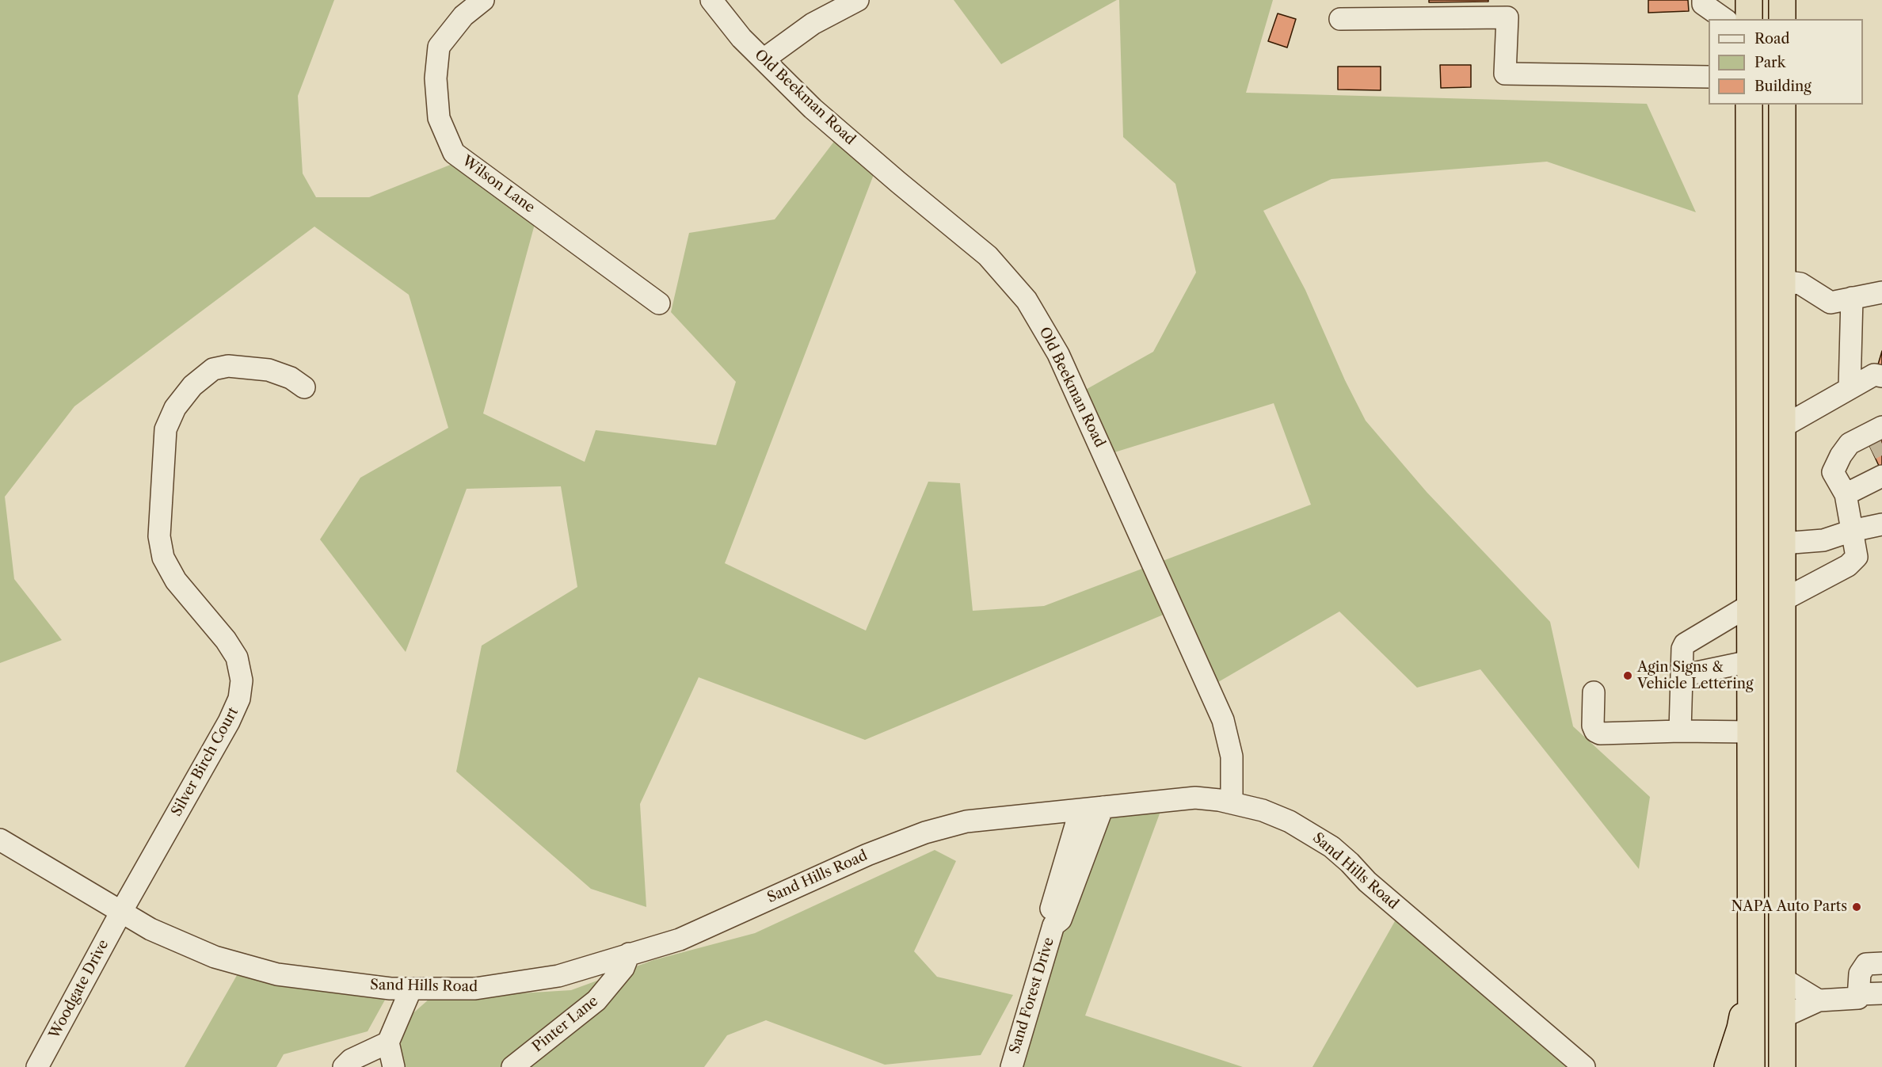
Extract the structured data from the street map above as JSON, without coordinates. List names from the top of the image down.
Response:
{
  "streets": {
    "street": [
      "Old Beekman Road",
      "Wilson Lane",
      "Silver Birch Court",
      "Sand Hills Road",
      "Woodgate Drive",
      "Sand Forest Drive",
      "Pinter Lane"
    ]
  },
  "crossings": [
    ["Old Beekman Road", "Sand Hills Road"],
    ["Silver Birch Court", "Sand Hills Road"],
    ["Silver Birch Court", "Woodgate Drive"],
    ["Sand Hills Road", "Woodgate Drive"],
    ["Sand Hills Road", "Sand Forest Drive"],
    ["Sand Hills Road", "Pinter Lane"]
  ],
  "places": ["Agin Signs & Vehicle Lettering", "NAPA Auto Parts"],
  "legend": ["Road", "Park", "Building"]
}
